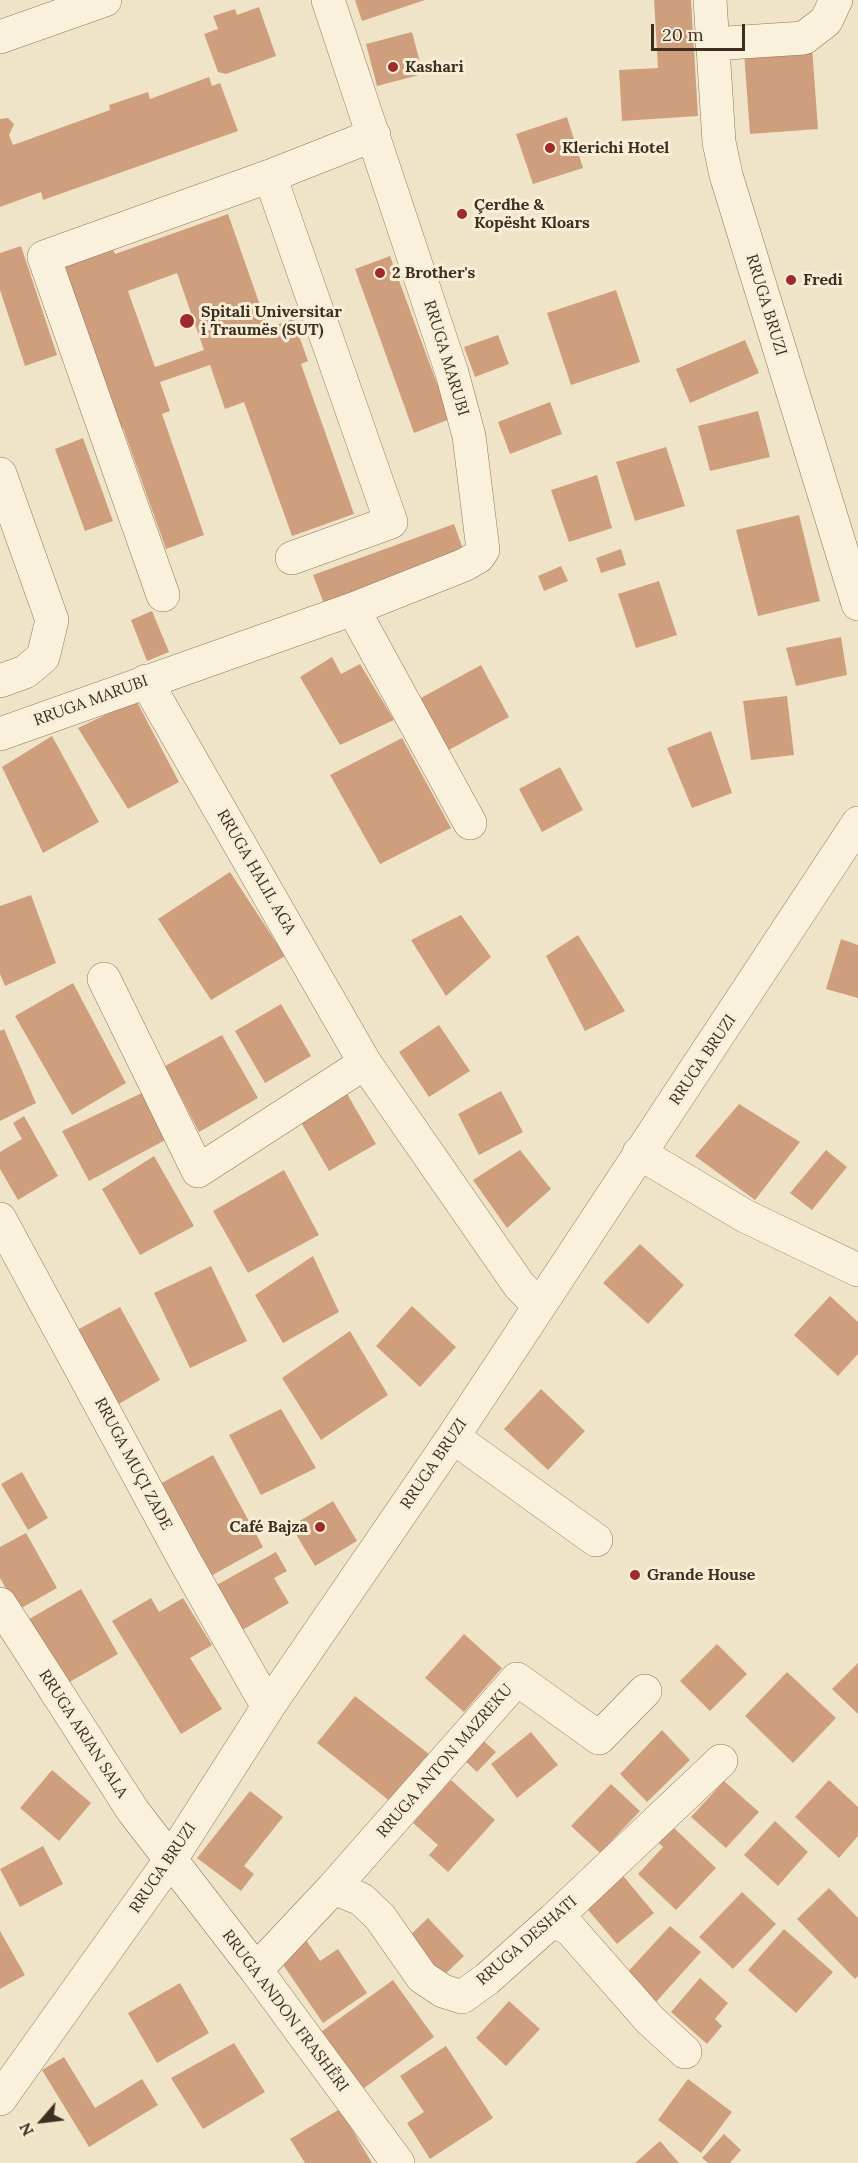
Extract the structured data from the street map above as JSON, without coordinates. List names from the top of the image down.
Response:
{
  "streets": {
    "street": [
      "RRUGA BRUZI",
      "RRUGA MARUBI",
      "RRUGA HALIL AGA",
      "RRUGA MUÇI ZADE",
      "RRUGA ARJAN SALA",
      "RRUGA ANTON MAZREKU",
      "RRUGA DESHATI",
      "RRUGA ANDON FRASHËRI"
    ]
  },
  "crossings": [
    ["RRUGA BRUZI", "RRUGA HALIL AGA"],
    ["RRUGA BRUZI", "RRUGA MUÇI ZADE"],
    ["RRUGA BRUZI", "RRUGA ARJAN SALA"],
    ["RRUGA BRUZI", "RRUGA ANDON FRASHËRI"],
    ["RRUGA MARUBI", "RRUGA HALIL AGA"],
    ["RRUGA ARJAN SALA", "RRUGA ANDON FRASHËRI"],
    ["RRUGA ANTON MAZREKU", "RRUGA DESHATI"]
  ],
  "places": [
    "Kashari",
    "Klerichi Hotel",
    "Çerdhe & Kopësht Kloars",
    "2 Brother's",
    "Fredi",
    "Spitali Universitar i Traumës (SUT)",
    "Café Bajza",
    "Grande House"
  ],
  "scale_bar": "20 m",
  "north": "bottom left"
}
